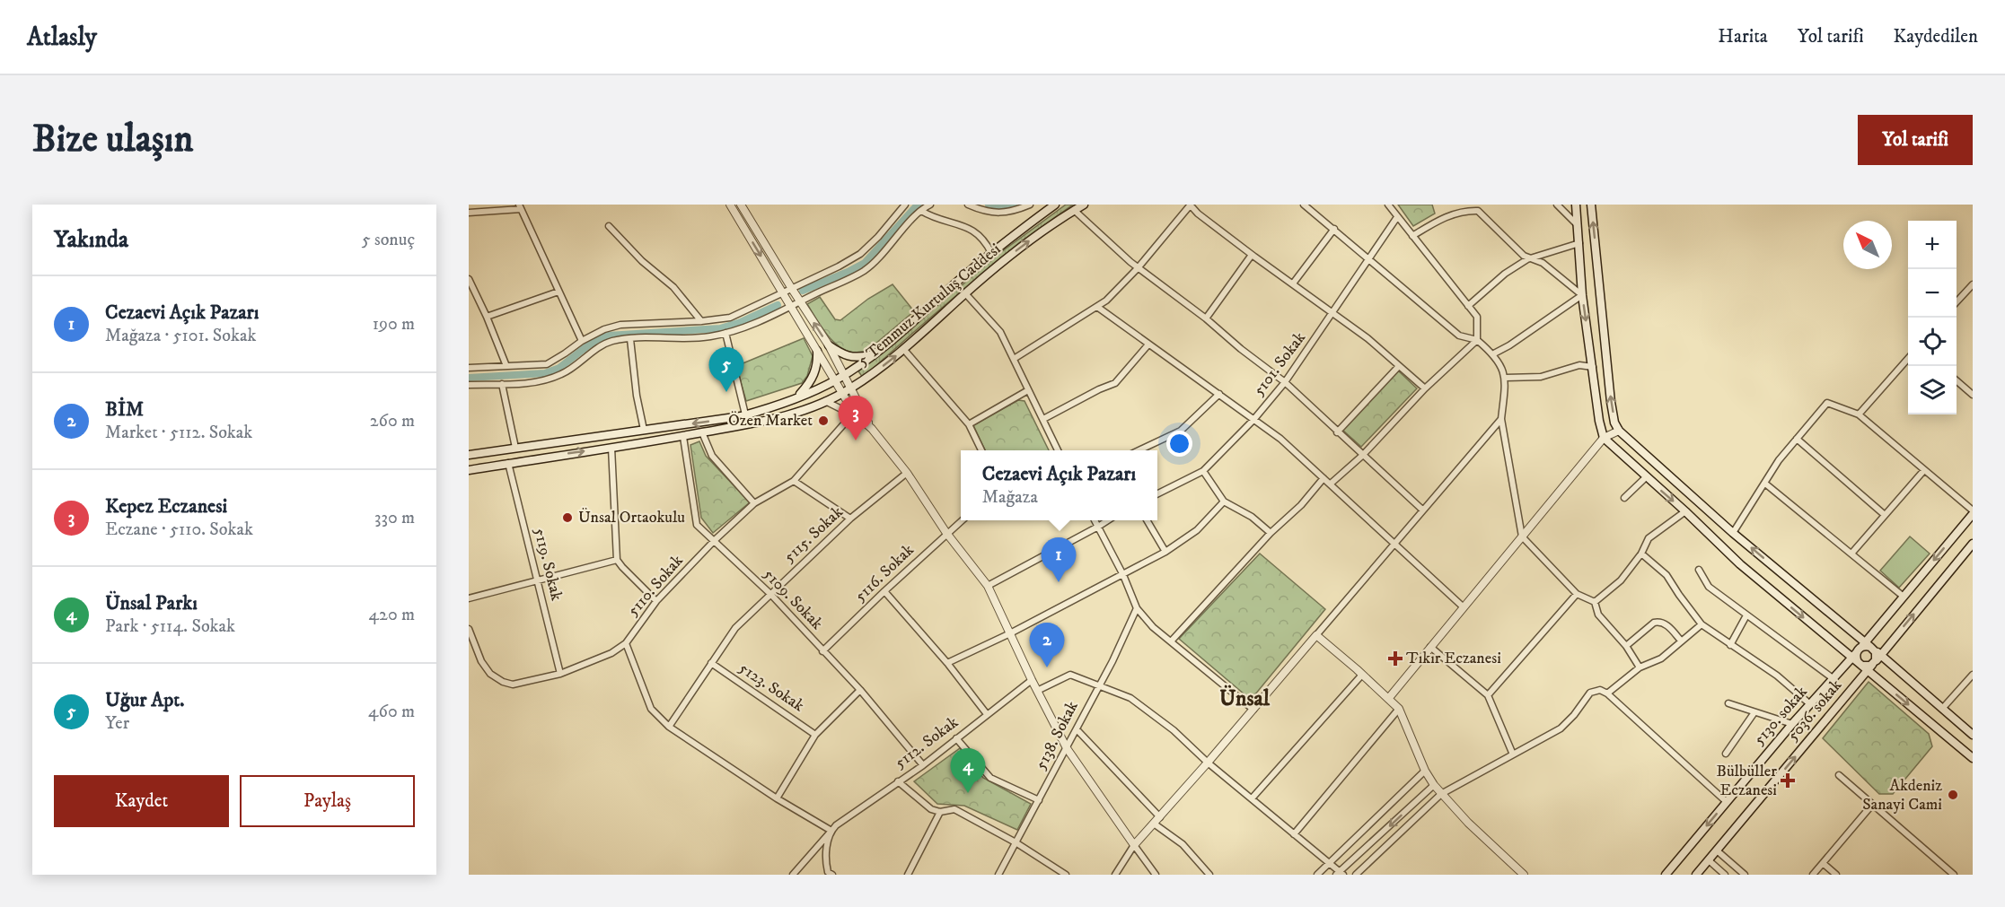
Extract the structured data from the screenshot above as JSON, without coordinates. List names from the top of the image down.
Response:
{
  "streets": {
    "main road": ["5 Temmuz Kurtuluş Caddesi", "5036. sokak", "5130. sokak"],
    "street": [
      "5101. Sokak",
      "5115. Sokak",
      "5119. Sokak",
      "5116. Sokak",
      "5110. Sokak",
      "5109. Sokak",
      "5123. Sokak",
      "5138. Sokak",
      "5112. Sokak"
    ]
  },
  "crossings": [
    ["5 Temmuz Kurtuluş Caddesi", "5119. Sokak"],
    ["5 Temmuz Kurtuluş Caddesi", "5109. Sokak"],
    ["5115. Sokak", "5109. Sokak"],
    ["5115. Sokak", "5123. Sokak"],
    ["5119. Sokak", "5110. Sokak"],
    ["5116. Sokak", "5109. Sokak"],
    ["5110. Sokak", "5109. Sokak"],
    ["5109. Sokak", "5112. Sokak"],
    ["5036. sokak", "5130. sokak"]
  ],
  "one_way": ["5036. sokak", "5130. sokak"],
  "districts": ["Ünsal"],
  "places": {
    "other": ["Özen Market", "Ünsal Ortaokulu", "Akdeniz Sanayi Cami"],
    "health": ["Tıkır Eczanesi", "Bülbüller Eczanesi"]
  },
  "north": "top left",
  "page": {
    "header": "Atlasly",
    "nav": ["Harita", "Yol tarifi", "Kaydedilen"],
    "buttons": [
      "Yol tarifi",
      ["Kaydet", "Paylaş"]
    ],
    "title": "Bize ulaşın",
    "heading": ["Yakında", "5 sonuç"],
    "map_buttons": ["+", "−"],
    "list": [
      {
        "mark": "1",
        "name": "Cezaevi Açık Pazarı",
        "note": "Mağaza · 5101. Sokak",
        "value": "190 m"
      },
      {
        "mark": "2",
        "name": "BİM",
        "note": "Market · 5112. Sokak",
        "value": "260 m"
      },
      {
        "mark": "3",
        "name": "Kepez Eczanesi",
        "note": "Eczane · 5110. Sokak",
        "value": "330 m"
      },
      {
        "mark": "4",
        "name": "Ünsal Parkı",
        "note": "Park · 5114. Sokak",
        "value": "420 m"
      },
      {
        "mark": "5",
        "name": "Uğur Apt.",
        "note": "Yer",
        "value": "460 m"
      }
    ],
    "pins": [
      "5",
      "3",
      "1",
      "2",
      "4"
    ],
    "popup": ["Cezaevi Açık Pazarı", "Mağaza"]
  }
}
